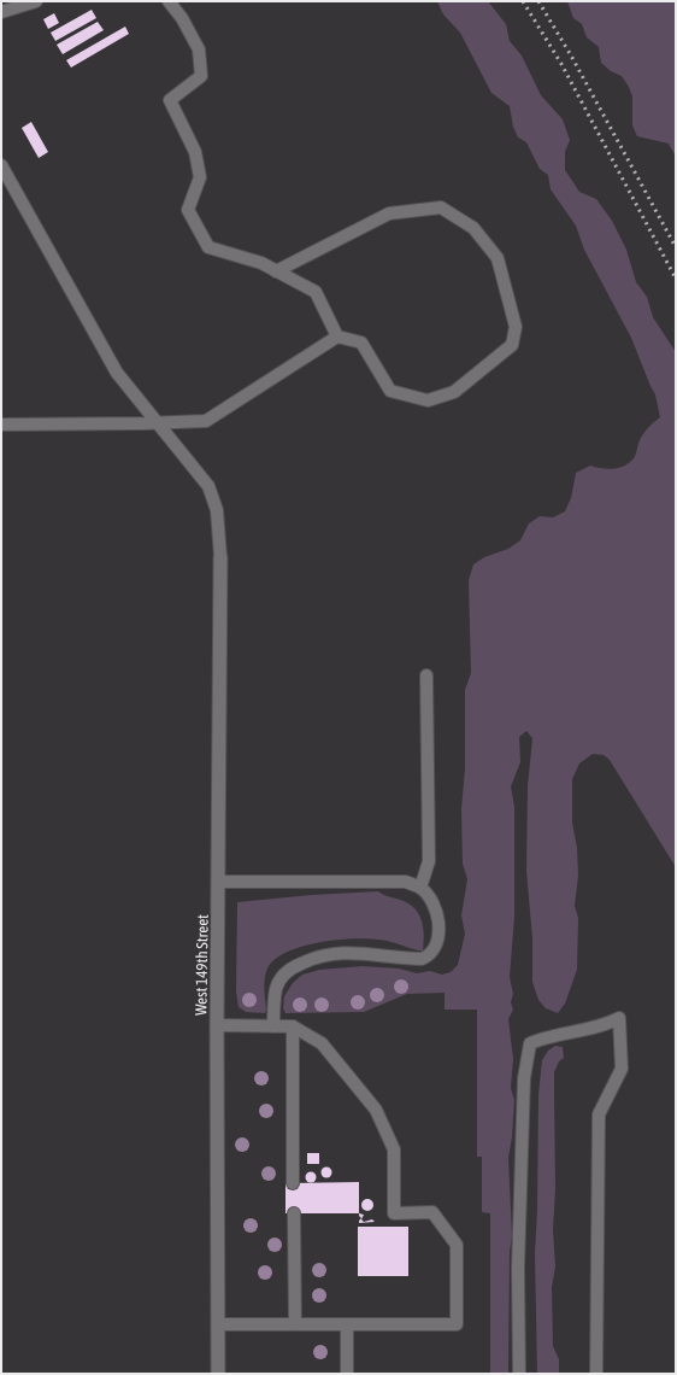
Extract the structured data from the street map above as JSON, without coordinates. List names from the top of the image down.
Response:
{
  "streets": {
    "street": ["West 149th Street"]
  }
}
